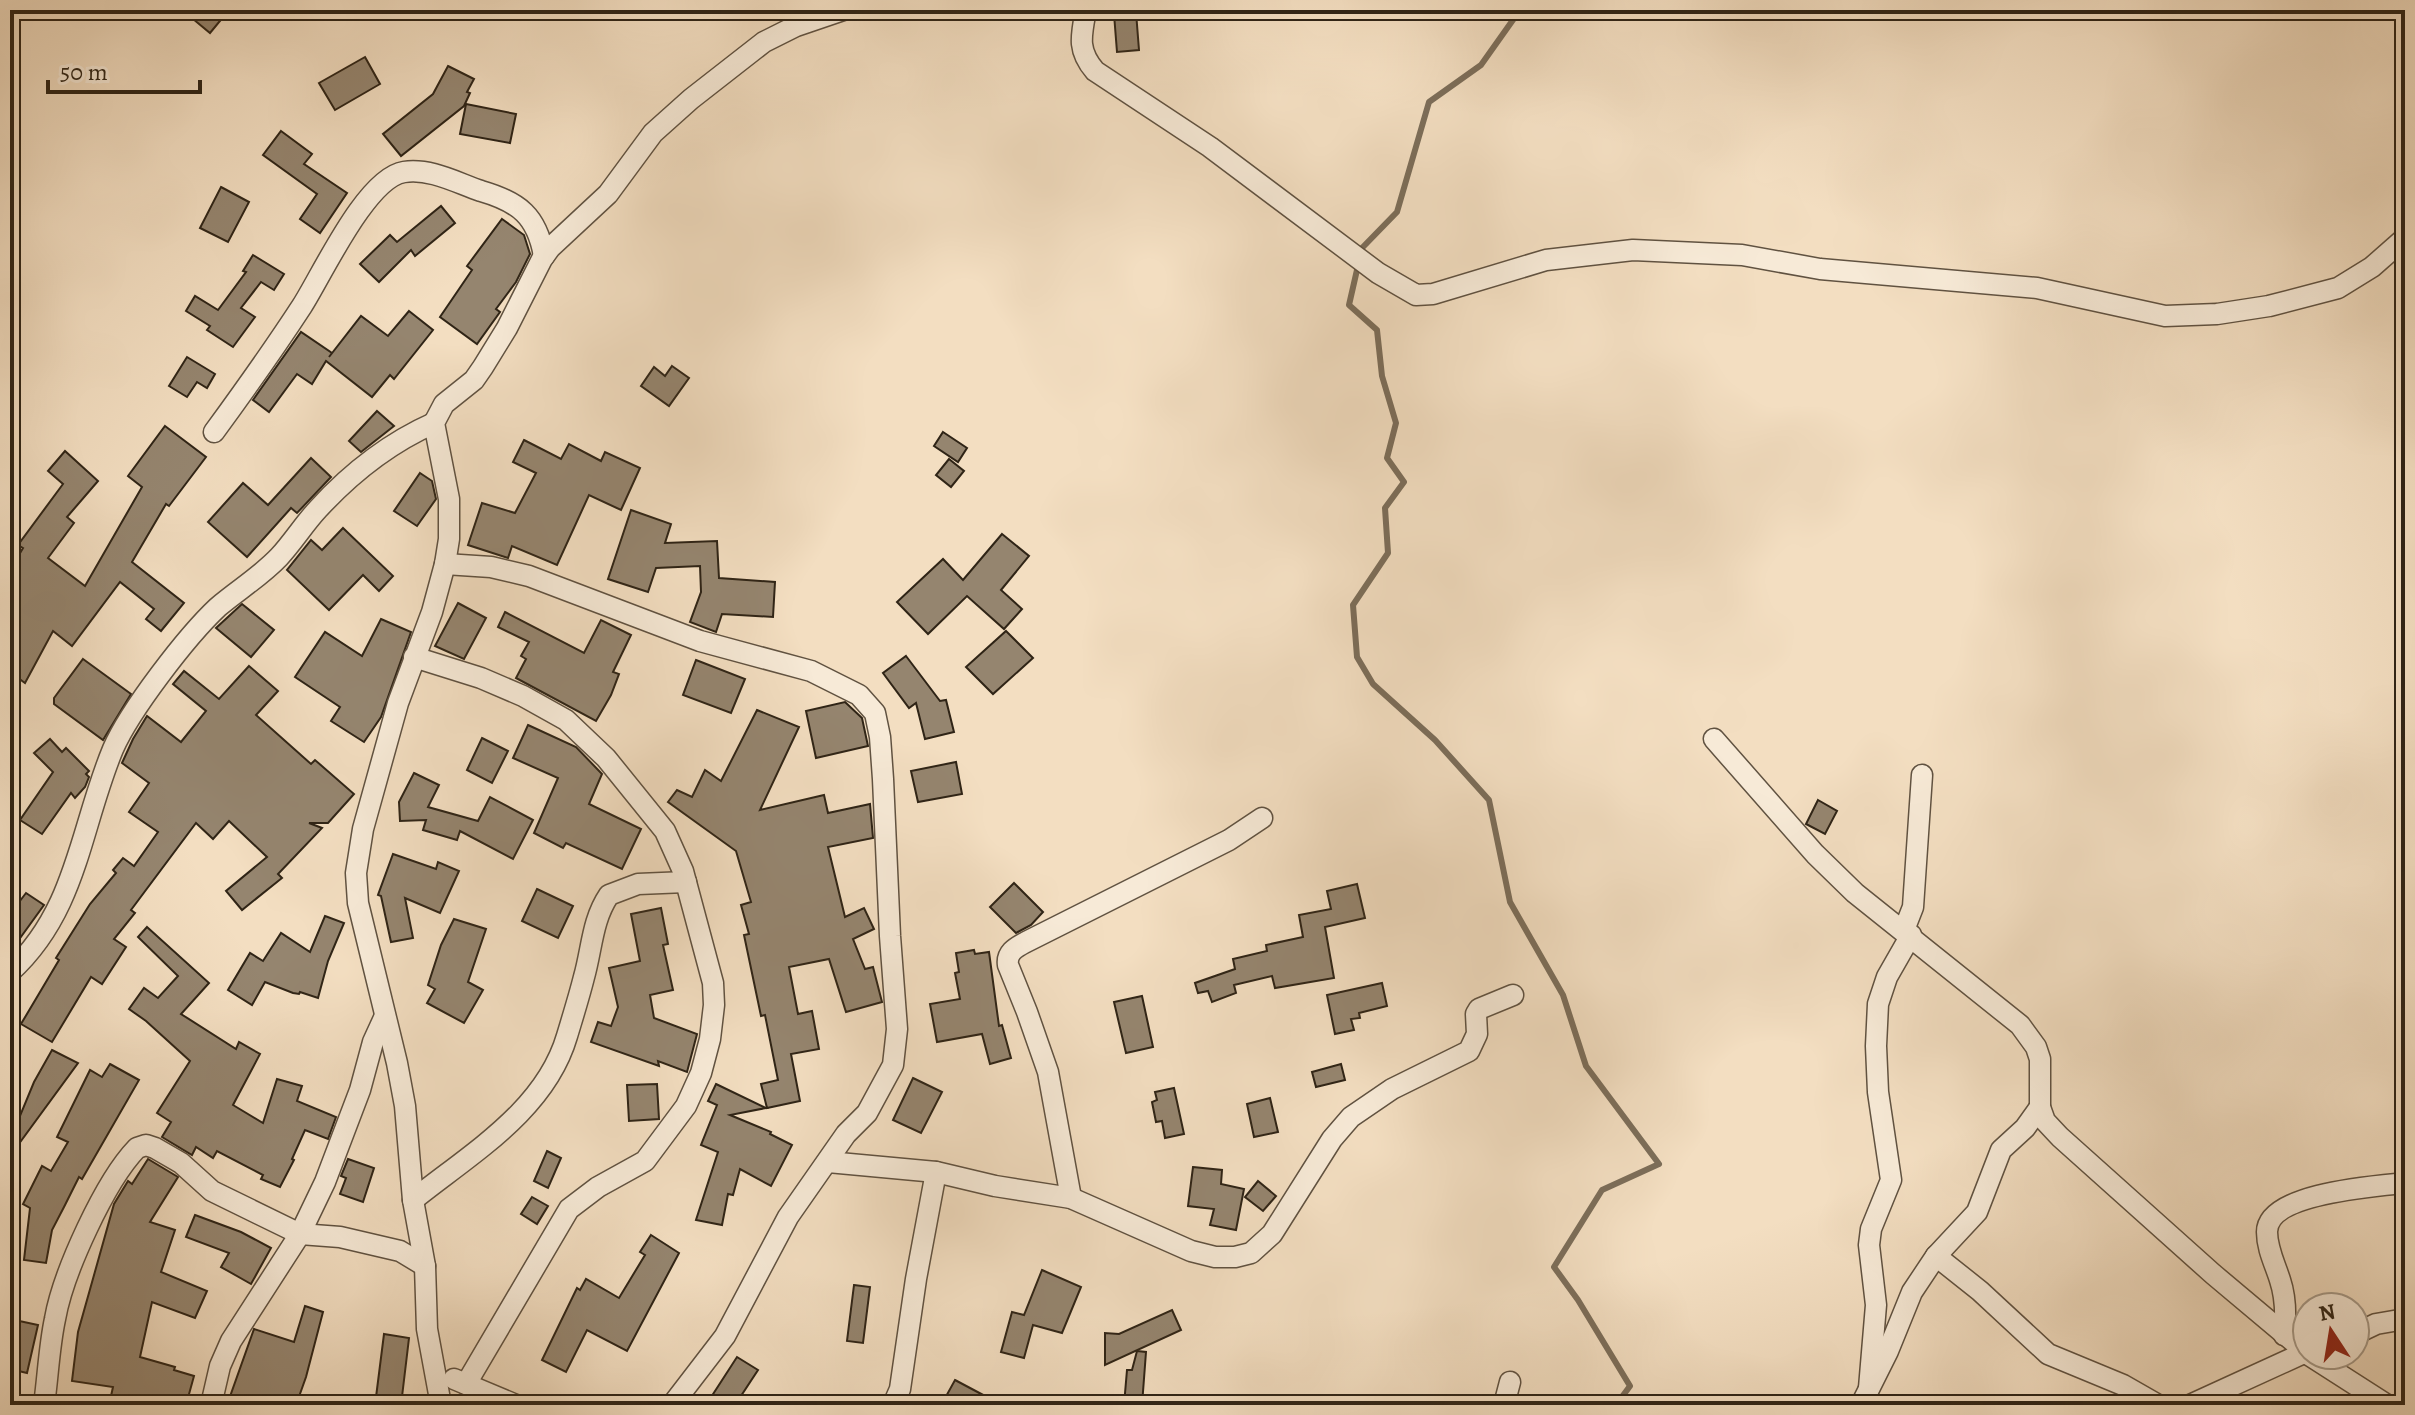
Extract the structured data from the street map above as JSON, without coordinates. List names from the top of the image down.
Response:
{
  "scale_bar": "50 m",
  "north": "top"
}
